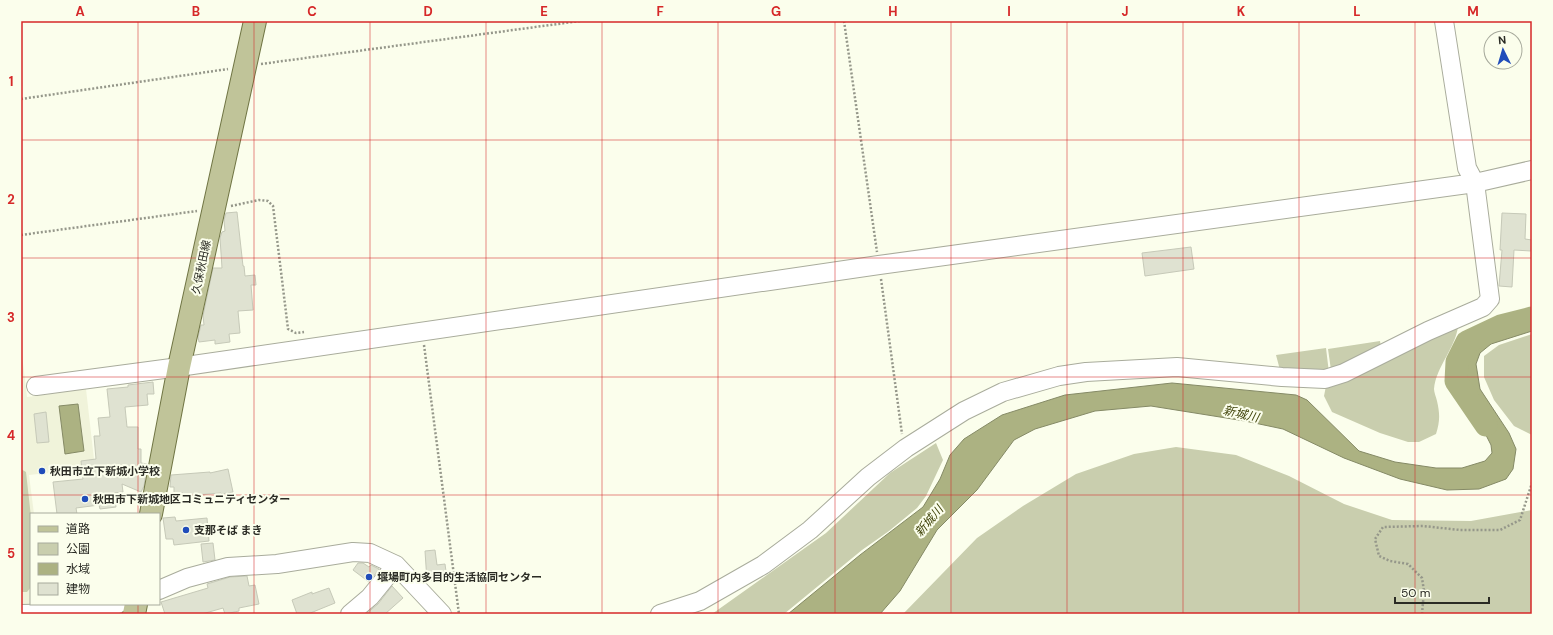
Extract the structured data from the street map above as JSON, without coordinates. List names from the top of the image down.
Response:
{
  "streets": {
    "main road": ["久保秋田線"]
  },
  "water": ["新城川"],
  "places": [
    "秋田市立下新城小学校",
    "秋田市下新城地区コミュニティセンター",
    "支那そば まき",
    "堰場町内多目的生活協同センター"
  ],
  "legend": [
    "道路",
    "公園",
    "水域",
    "建物"
  ],
  "scale_bar": "50 m",
  "north": "top",
  "grid": {
    "columns": [
      "A",
      "B",
      "C",
      "D",
      "E",
      "F",
      "G",
      "H",
      "I",
      "J",
      "K",
      "L",
      "M"
    ],
    "rows": [
      "1",
      "2",
      "3",
      "4",
      "5"
    ]
  }
}
